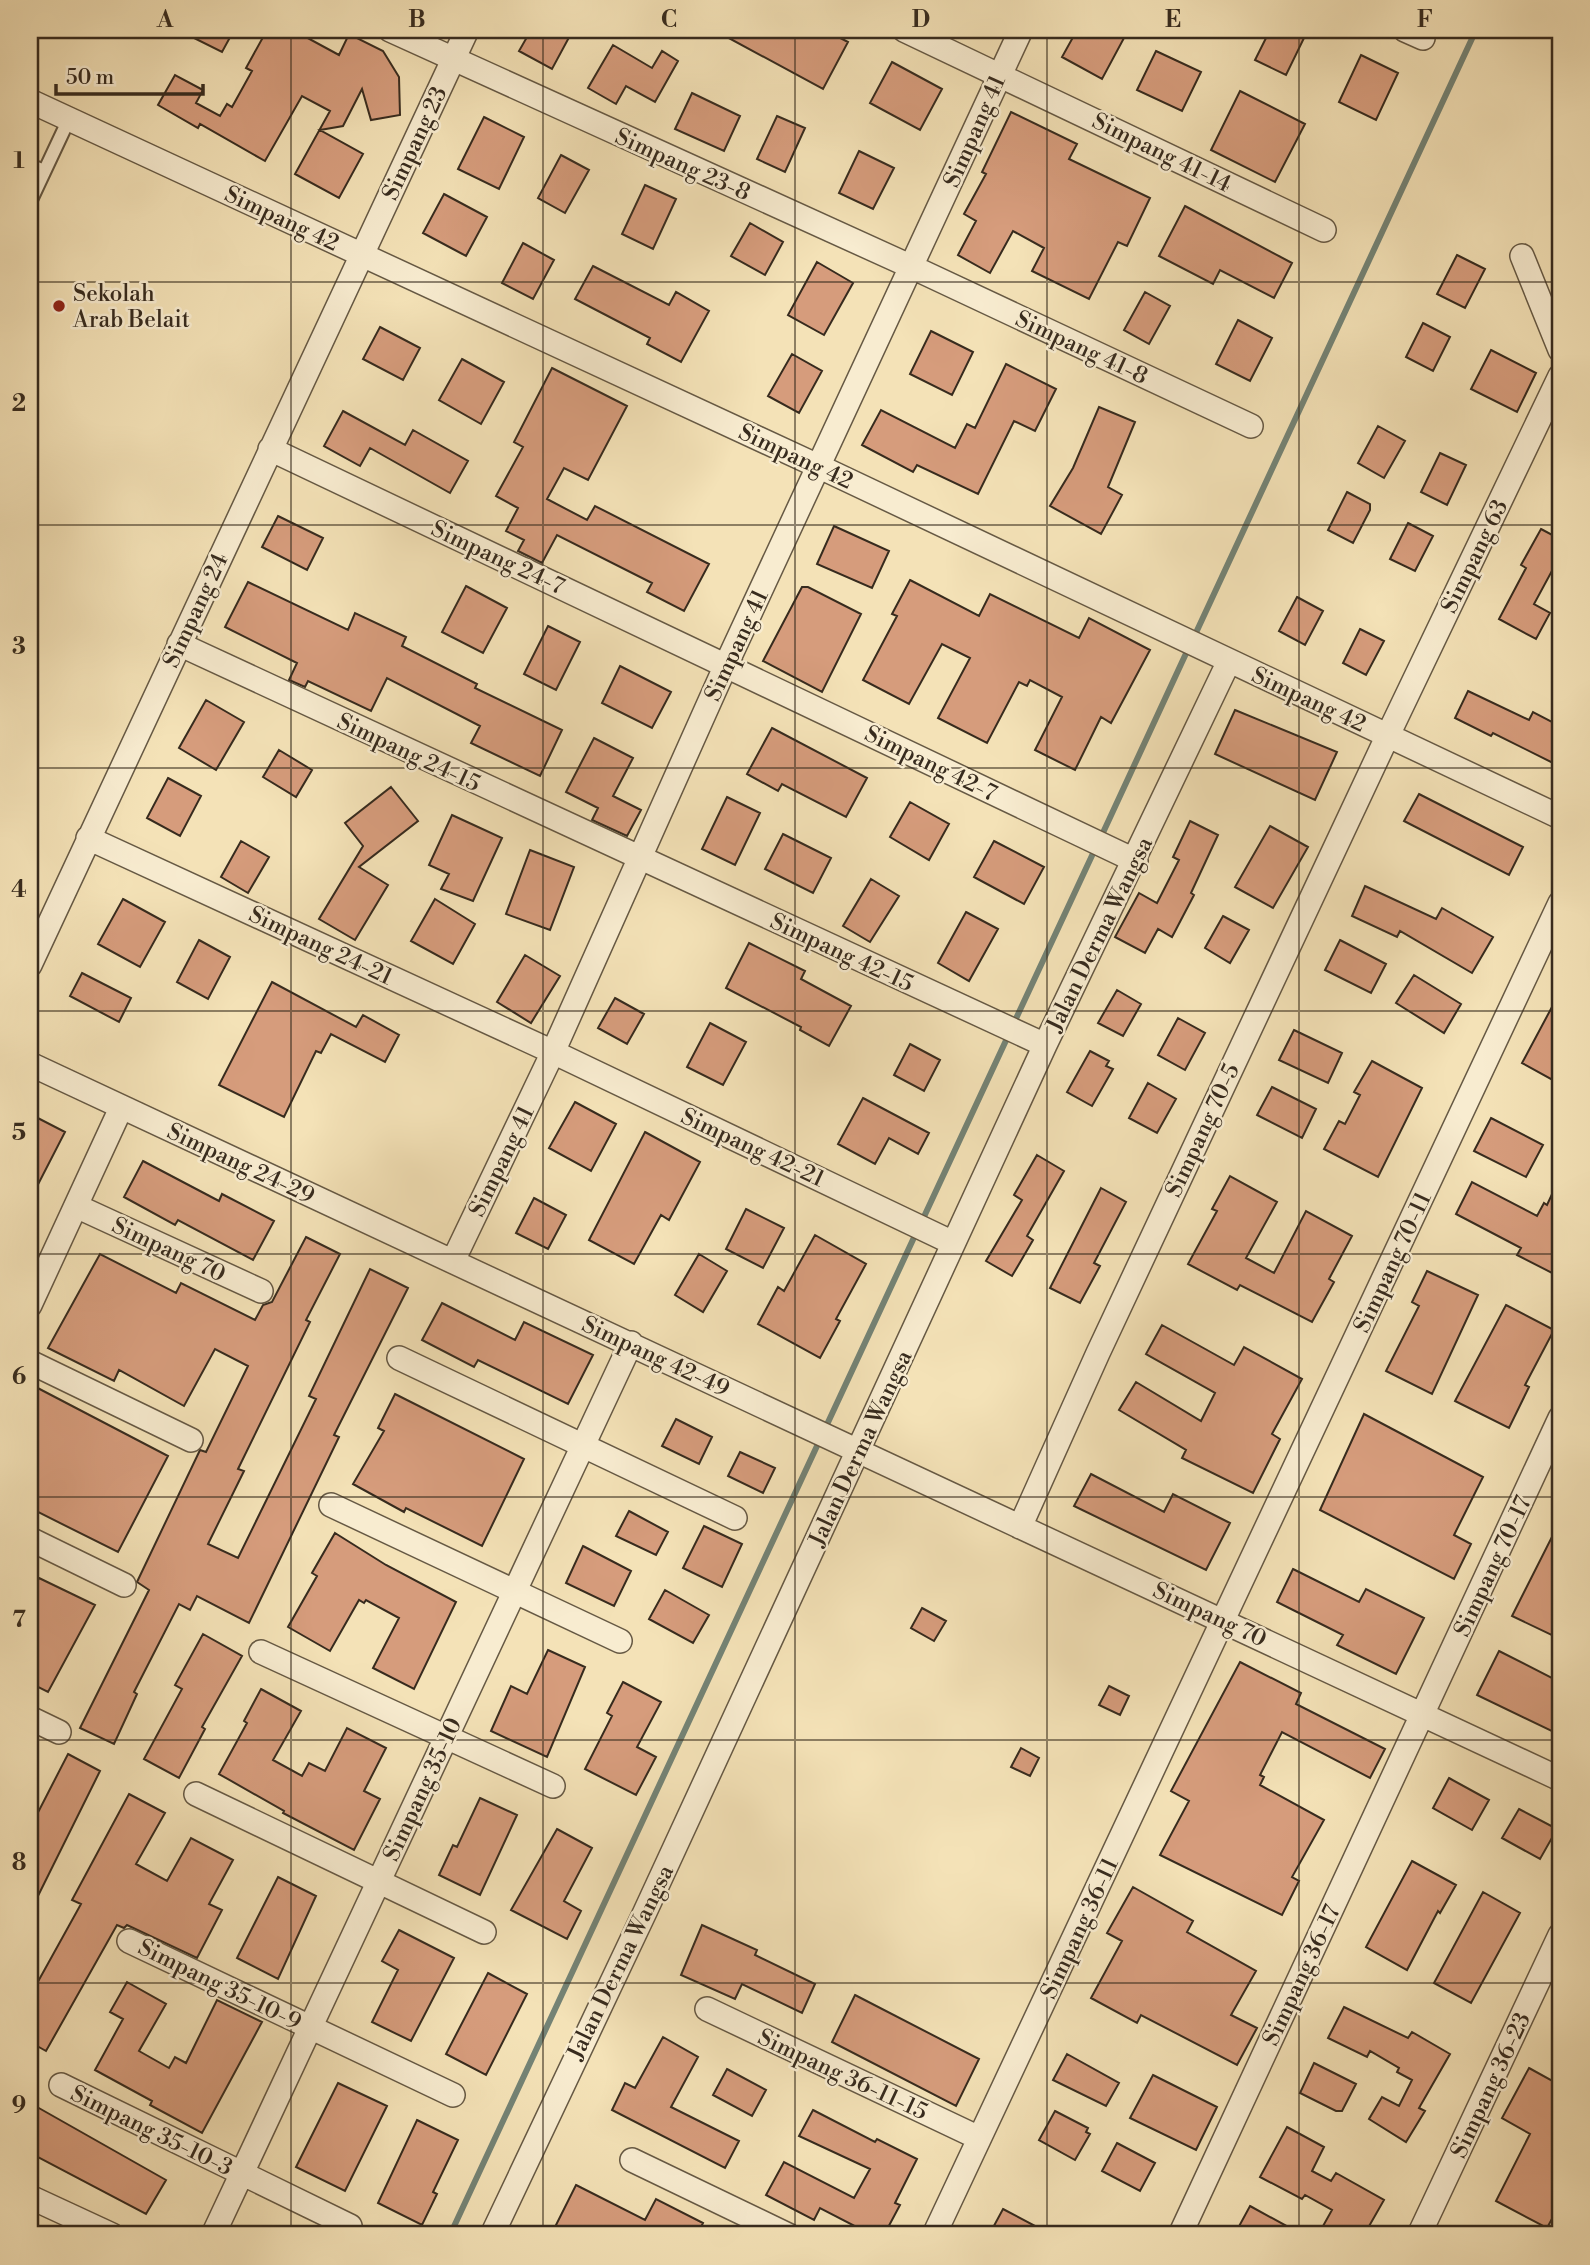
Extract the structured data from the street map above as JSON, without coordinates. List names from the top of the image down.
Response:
{
  "streets": {
    "street": [
      "Simpang 41",
      "Simpang 23",
      "Simpang 41-14",
      "Simpang 23-8",
      "Simpang 42",
      "Simpang 41-8",
      "Simpang 63",
      "Simpang 24-7",
      "Simpang 24",
      "Simpang 24-15",
      "Simpang 42-7",
      "Jalan Derma Wangsa",
      "Simpang 24-21",
      "Simpang 42-15",
      "Simpang 70-5",
      "Simpang 42-21",
      "Simpang 24-29",
      "Simpang 70",
      "Simpang 70-11",
      "Simpang 42-49",
      "Simpang 70-17",
      "Simpang 35-10",
      "Simpang 36-11",
      "Simpang 36-17",
      "Simpang 35-10-9",
      "Simpang 36-11-15",
      "Simpang 36-23",
      "Simpang 35-10-3"
    ]
  },
  "crossings": [
    ["Simpang 41", "Simpang 41-14"],
    ["Simpang 41", "Simpang 23-8"],
    ["Simpang 41", "Simpang 42"],
    ["Simpang 41", "Simpang 41-8"],
    ["Simpang 41", "Simpang 24-7"],
    ["Simpang 41", "Simpang 24-15"],
    ["Simpang 41", "Simpang 42-7"],
    ["Simpang 41", "Simpang 24-21"],
    ["Simpang 41", "Simpang 42-15"],
    ["Simpang 41", "Simpang 42-21"],
    ["Simpang 41", "Simpang 24-29"],
    ["Simpang 41", "Simpang 42-49"],
    ["Simpang 23", "Simpang 23-8"],
    ["Simpang 23", "Simpang 42"],
    ["Simpang 23", "Simpang 24"],
    ["Simpang 23-8", "Simpang 41-8"],
    ["Simpang 42", "Simpang 63"],
    ["Simpang 42", "Simpang 24"],
    ["Simpang 42", "Jalan Derma Wangsa"],
    ["Simpang 42", "Simpang 70-5"],
    ["Simpang 63", "Simpang 70-5"],
    ["Simpang 24-7", "Simpang 24"],
    ["Simpang 24-7", "Simpang 42-7"],
    ["Simpang 24", "Simpang 24-15"],
    ["Simpang 24", "Simpang 24-21"],
    ["Simpang 24-15", "Simpang 42-15"],
    ["Simpang 42-7", "Jalan Derma Wangsa"],
    ["Jalan Derma Wangsa", "Simpang 42-15"],
    ["Jalan Derma Wangsa", "Simpang 42-21"],
    ["Jalan Derma Wangsa", "Simpang 70"],
    ["Jalan Derma Wangsa", "Simpang 42-49"],
    ["Simpang 24-21", "Simpang 42-21"],
    ["Simpang 70-5", "Simpang 70"],
    ["Simpang 24-29", "Simpang 42-49"],
    ["Simpang 70", "Simpang 70-11"],
    ["Simpang 70", "Simpang 42-49"],
    ["Simpang 70", "Simpang 70-17"],
    ["Simpang 70", "Simpang 36-11"],
    ["Simpang 70", "Simpang 36-17"],
    ["Simpang 70-11", "Simpang 36-11"],
    ["Simpang 42-49", "Simpang 35-10"],
    ["Simpang 70-17", "Simpang 36-17"],
    ["Simpang 35-10", "Simpang 35-10-9"],
    ["Simpang 35-10", "Simpang 35-10-3"],
    ["Simpang 36-11", "Simpang 36-11-15"]
  ],
  "places": ["Sekolah Arab Belait"],
  "scale_bar": "50 m",
  "grid": {
    "columns": [
      "A",
      "B",
      "C",
      "D",
      "E",
      "F"
    ],
    "rows": [
      "1",
      "2",
      "3",
      "4",
      "5",
      "6",
      "7",
      "8",
      "9"
    ]
  }
}
